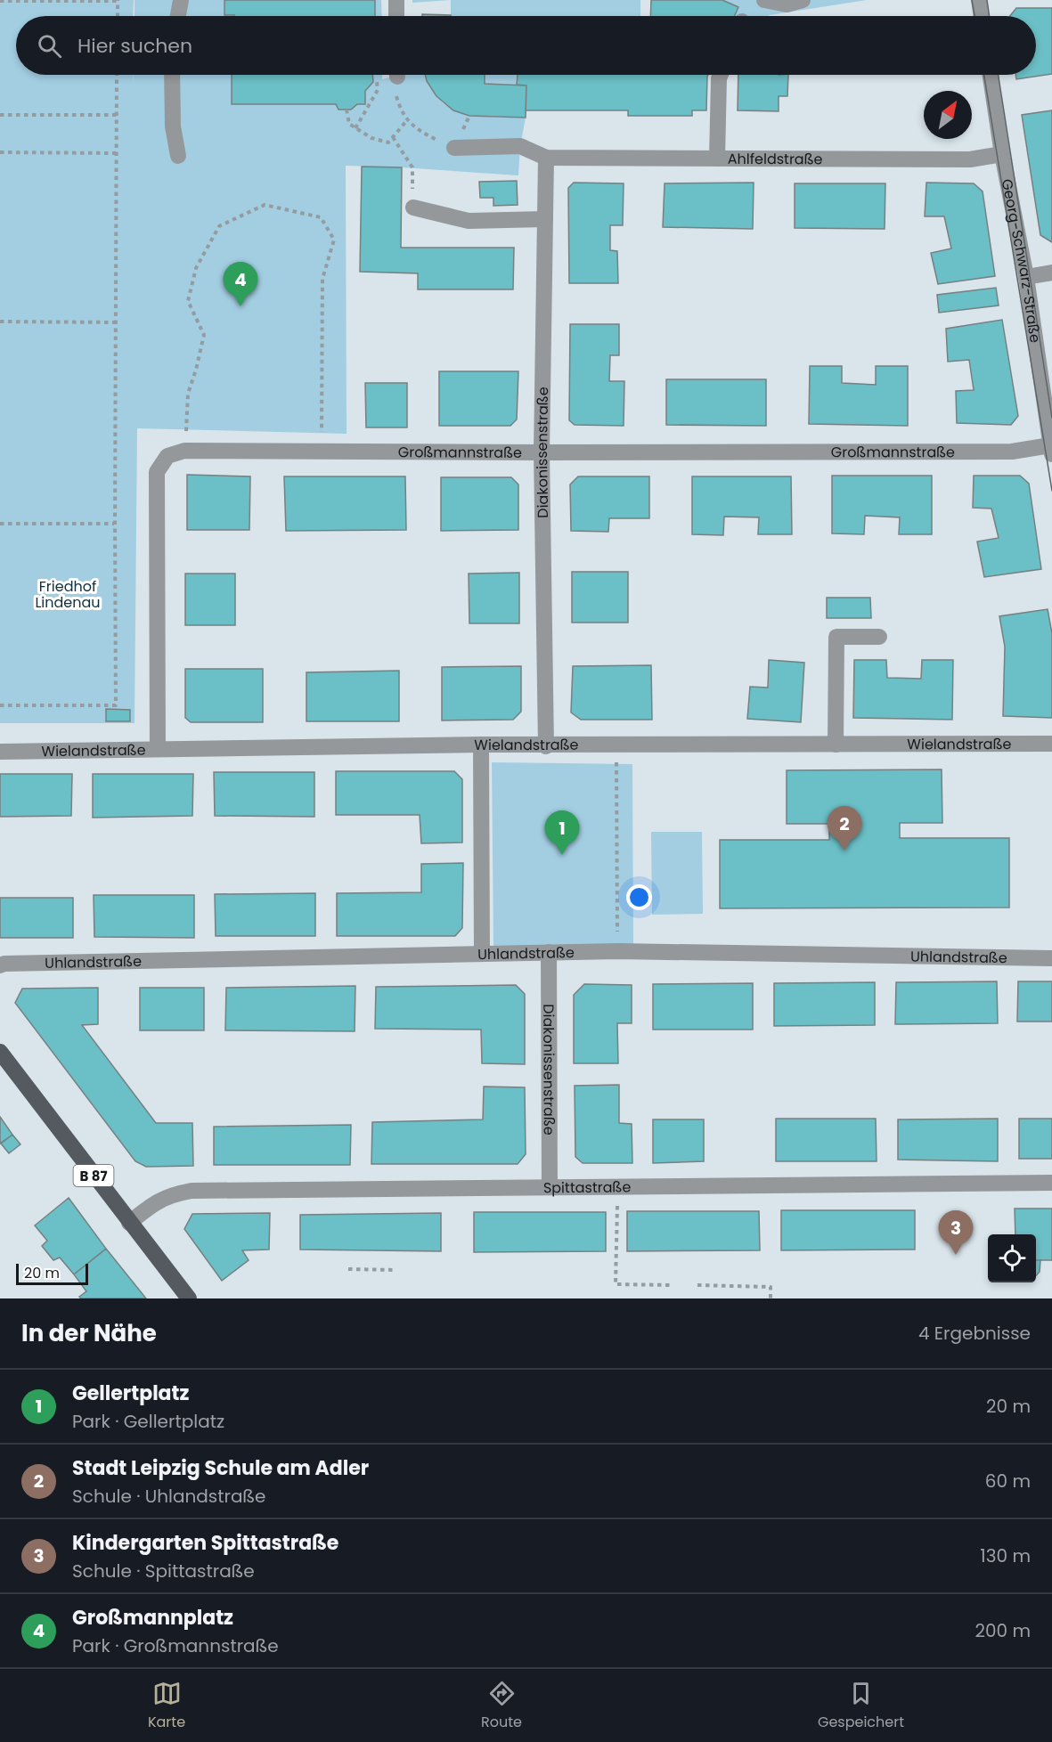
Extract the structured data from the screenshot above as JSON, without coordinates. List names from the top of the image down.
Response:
{
  "streets": {
    "main road": ["B 87"],
    "street": [
      "Ahlfeldstraße",
      "Georg-Schwarz-Straße",
      "Diakonissenstraße",
      "Großmannstraße",
      "Wielandstraße",
      "Uhlandstraße",
      "Spittastraße"
    ]
  },
  "crossings": [
    ["Ahlfeldstraße", "Georg-Schwarz-Straße"],
    ["Ahlfeldstraße", "Diakonissenstraße"],
    ["Georg-Schwarz-Straße", "Großmannstraße"],
    ["Diakonissenstraße", "Großmannstraße"],
    ["Diakonissenstraße", "Wielandstraße"],
    ["Diakonissenstraße", "Uhlandstraße"],
    ["Diakonissenstraße", "Spittastraße"],
    ["B 87", "Spittastraße"]
  ],
  "parks": ["Friedhof Lindenau"],
  "scale_bar": "20 m",
  "north": "top right",
  "page": {
    "search": "Hier suchen",
    "pins": [
      "4",
      "2",
      "1",
      "3"
    ],
    "scale": "20 m",
    "heading": ["In der Nähe", "4 Ergebnisse"],
    "list": [
      {
        "mark": "1",
        "name": "Gellertplatz",
        "note": "Park · Gellertplatz",
        "value": "20 m"
      },
      {
        "mark": "2",
        "name": "Stadt Leipzig Schule am Adler",
        "note": "Schule · Uhlandstraße",
        "value": "60 m"
      },
      {
        "mark": "3",
        "name": "Kindergarten Spittastraße",
        "note": "Schule · Spittastraße",
        "value": "130 m"
      },
      {
        "mark": "4",
        "name": "Großmannplatz",
        "note": "Park · Großmannstraße",
        "value": "200 m"
      }
    ],
    "nav": ["Karte", "Route", "Gespeichert"]
  }
}
